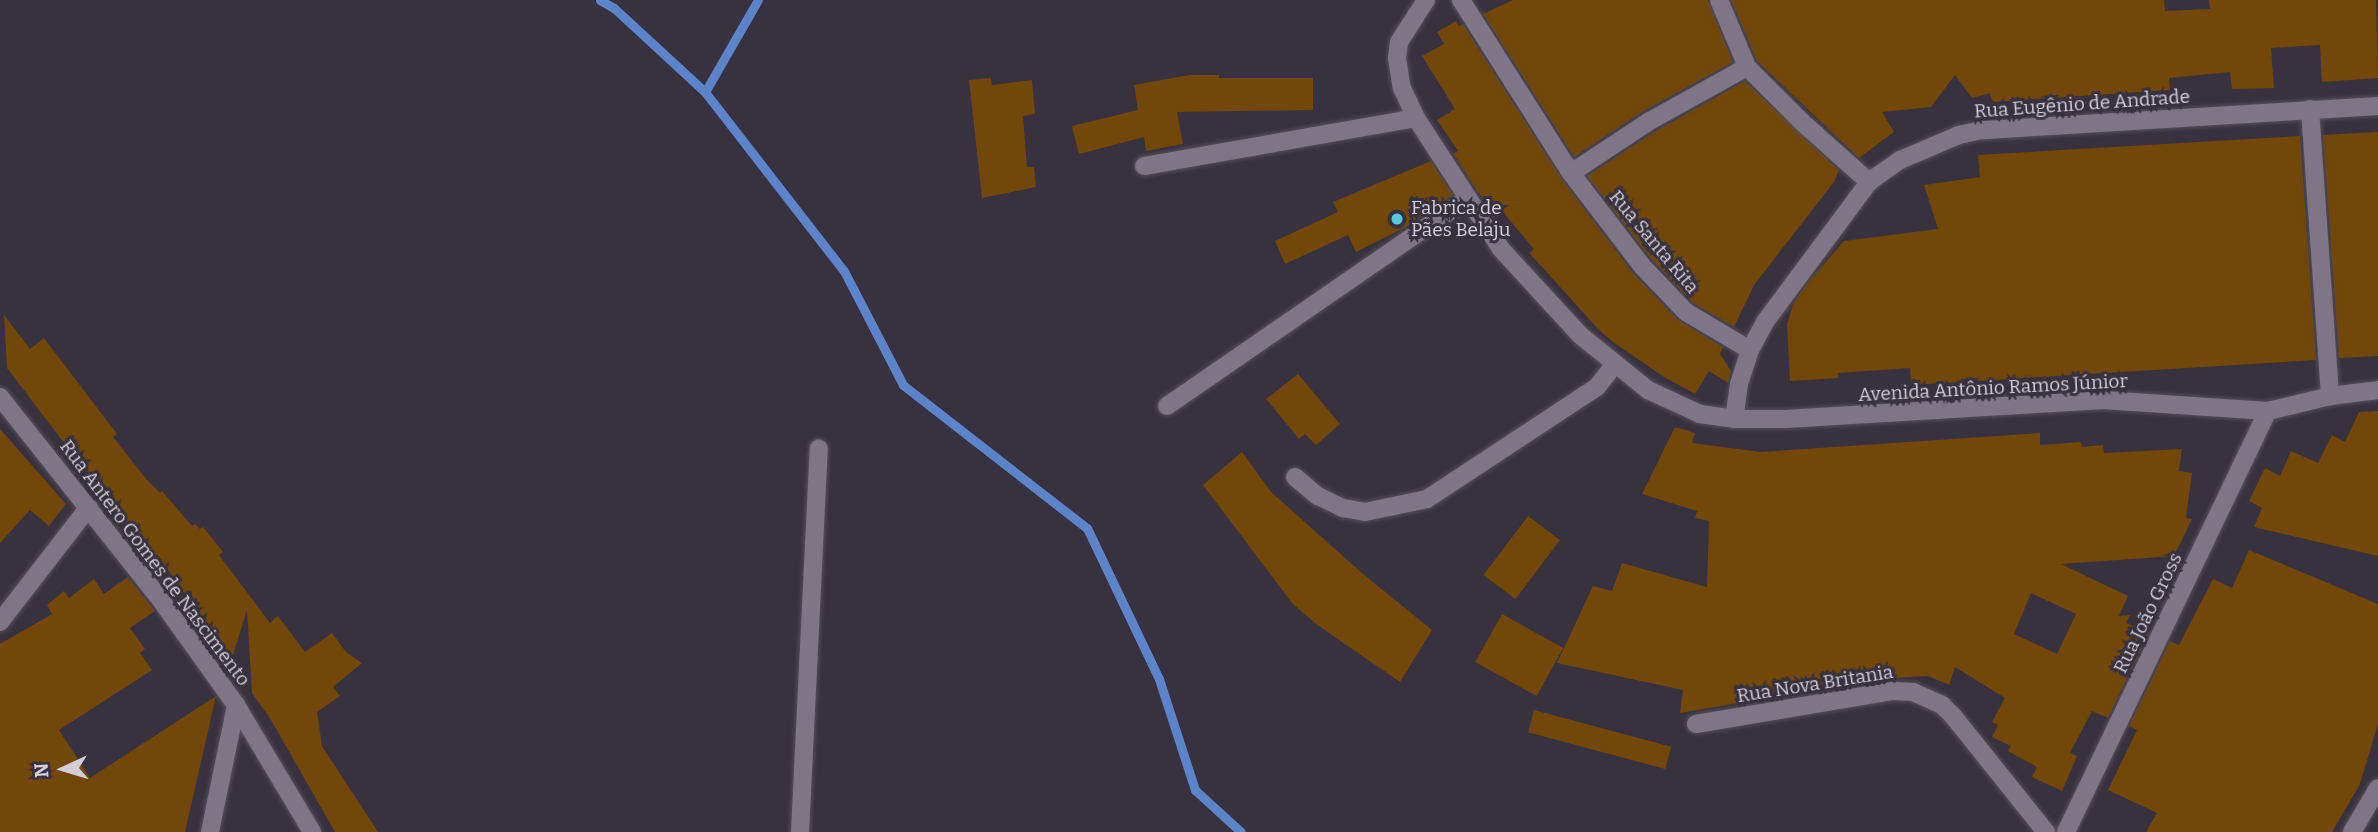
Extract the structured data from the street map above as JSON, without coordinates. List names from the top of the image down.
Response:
{
  "streets": {
    "street": [
      "Rua Eugênio de Andrade",
      "Rua Santa Rita",
      "Avenida Antônio Ramos Júnior",
      "Rua Antero Gomes de Nascimento",
      "Rua João Gross",
      "Rua Nova Britania"
    ]
  },
  "crossings": [
    ["Rua Eugênio de Andrade", "Rua Santa Rita"],
    ["Rua Eugênio de Andrade", "Avenida Antônio Ramos Júnior"],
    ["Avenida Antônio Ramos Júnior", "Rua João Gross"]
  ],
  "places": ["Fabrica de Pães Belaju"],
  "north": "left"
}
